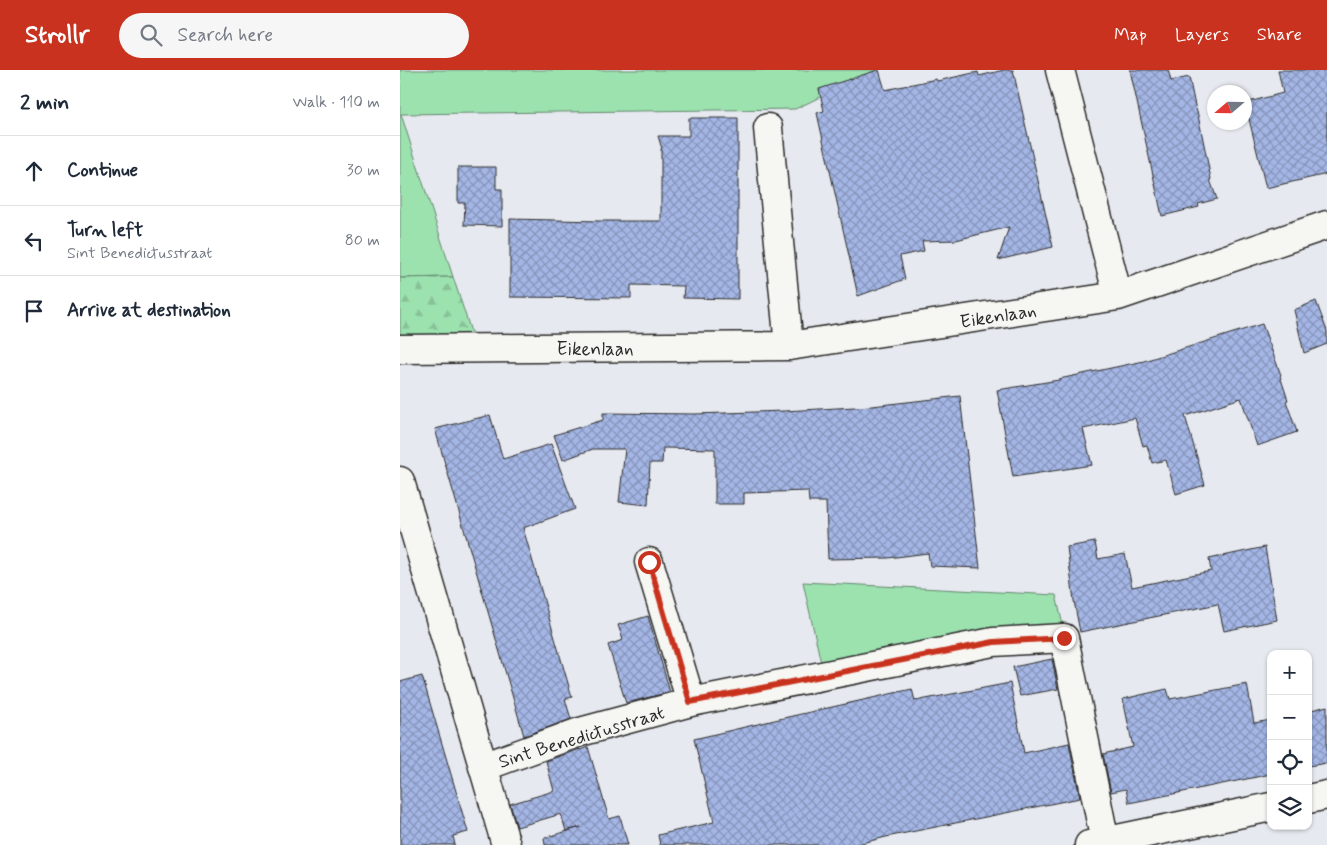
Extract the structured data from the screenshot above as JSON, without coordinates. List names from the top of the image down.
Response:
{
  "streets": {
    "street": ["Eikenlaan", "Sint Benedictusstraat"]
  },
  "north": "left",
  "page": {
    "header": "Strollr",
    "search": "Search here",
    "nav": ["Map", "Layers", "Share"],
    "heading": ["2 min", "Walk · 110 m"],
    "list": [
      ["Continue", "30 m"],
      ["Turn left", "Sint Benedictusstraat", "80 m"],
      "Arrive at destination"
    ],
    "map_buttons": ["+", "−"]
  }
}
